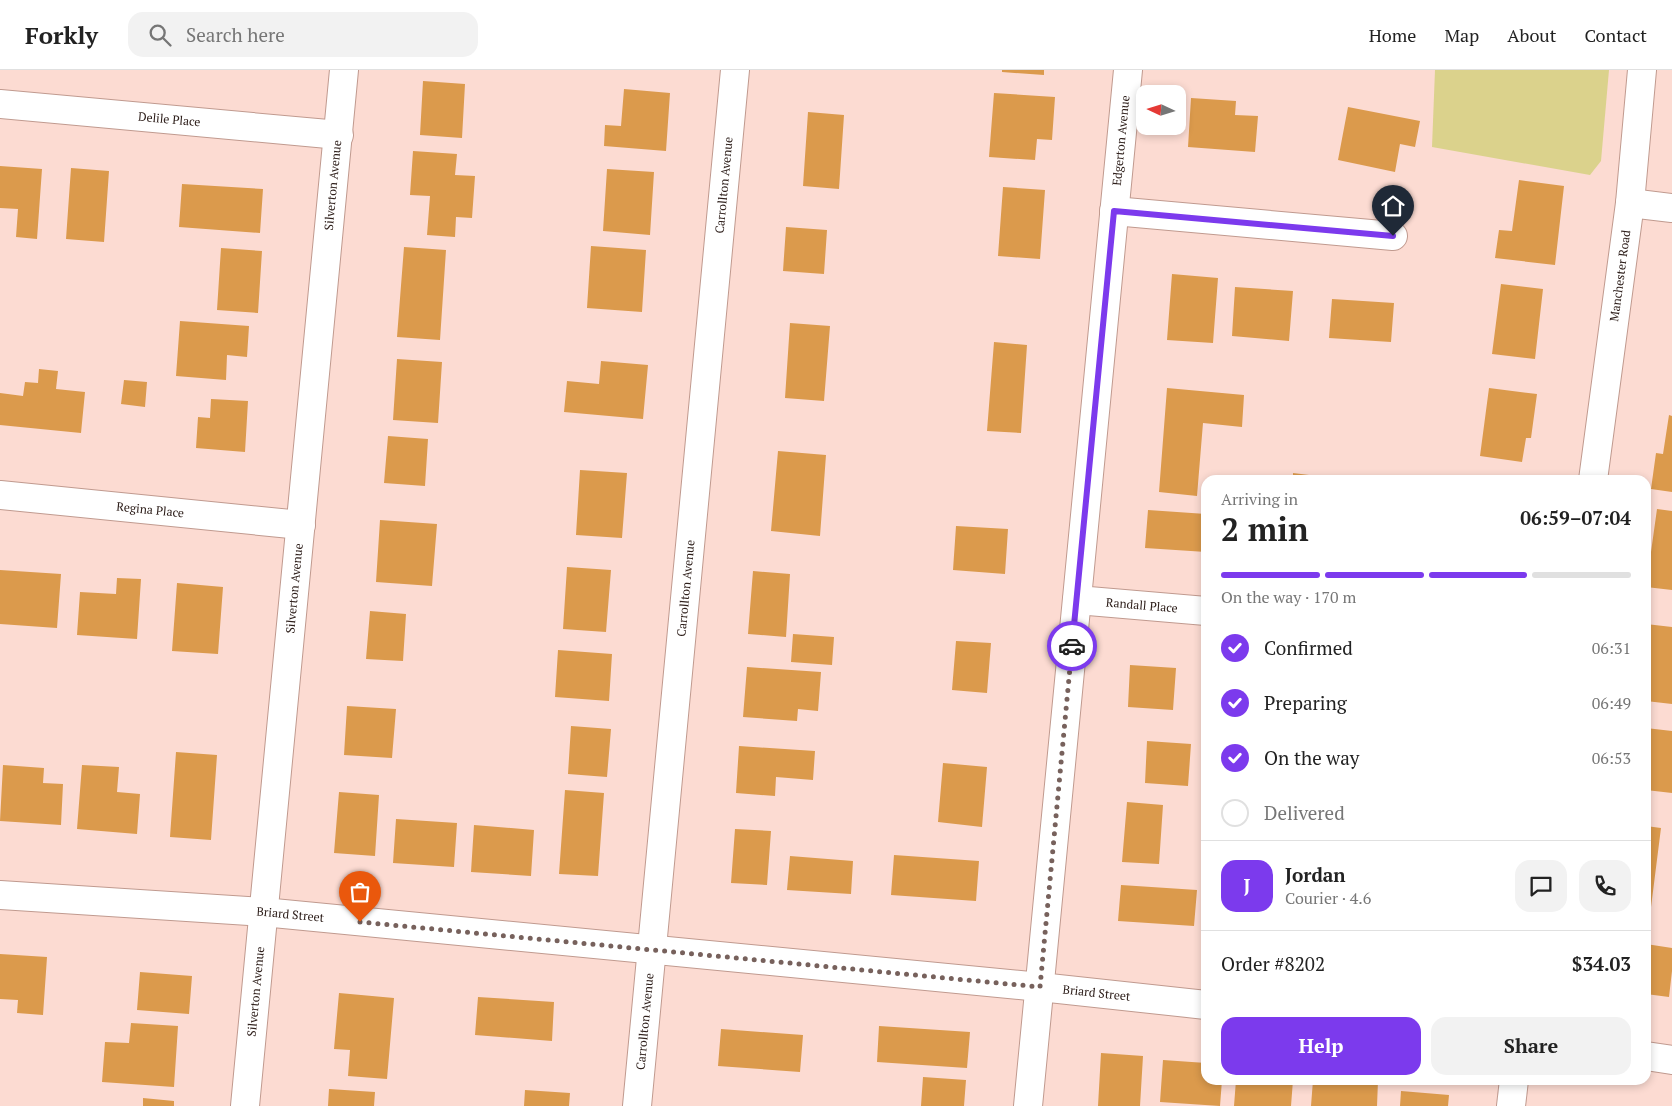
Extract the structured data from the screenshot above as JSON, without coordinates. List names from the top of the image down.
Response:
{
  "streets": {
    "street": [
      "Delile Place",
      "Edgerton Avenue",
      "Silverton Avenue",
      "Carrollton Avenue",
      "Manchester Road",
      "Regina Place",
      "Randall Place",
      "Briard Street"
    ]
  },
  "crossings": [
    ["Delile Place", "Silverton Avenue"],
    ["Edgerton Avenue", "Randall Place"],
    ["Edgerton Avenue", "Briard Street"],
    ["Silverton Avenue", "Regina Place"],
    ["Silverton Avenue", "Briard Street"],
    ["Carrollton Avenue", "Briard Street"]
  ],
  "north": "left",
  "page": {
    "header": "Forkly",
    "search": "Search here",
    "nav": [
      "Home",
      "Map",
      "About",
      "Contact"
    ],
    "heading": ["2 min", "Arriving in", "06:59–07:04"],
    "panel": [
      "Jordan",
      "Courier · 4.6",
      "Order #8202",
      "$34.03"
    ],
    "bar": "On the way · 170 m",
    "list": [
      ["Confirmed", "06:31"],
      ["Preparing", "06:49"],
      ["On the way", "06:53"],
      "Delivered"
    ],
    "round": "J",
    "buttons": ["Help", "Share"]
  }
}
